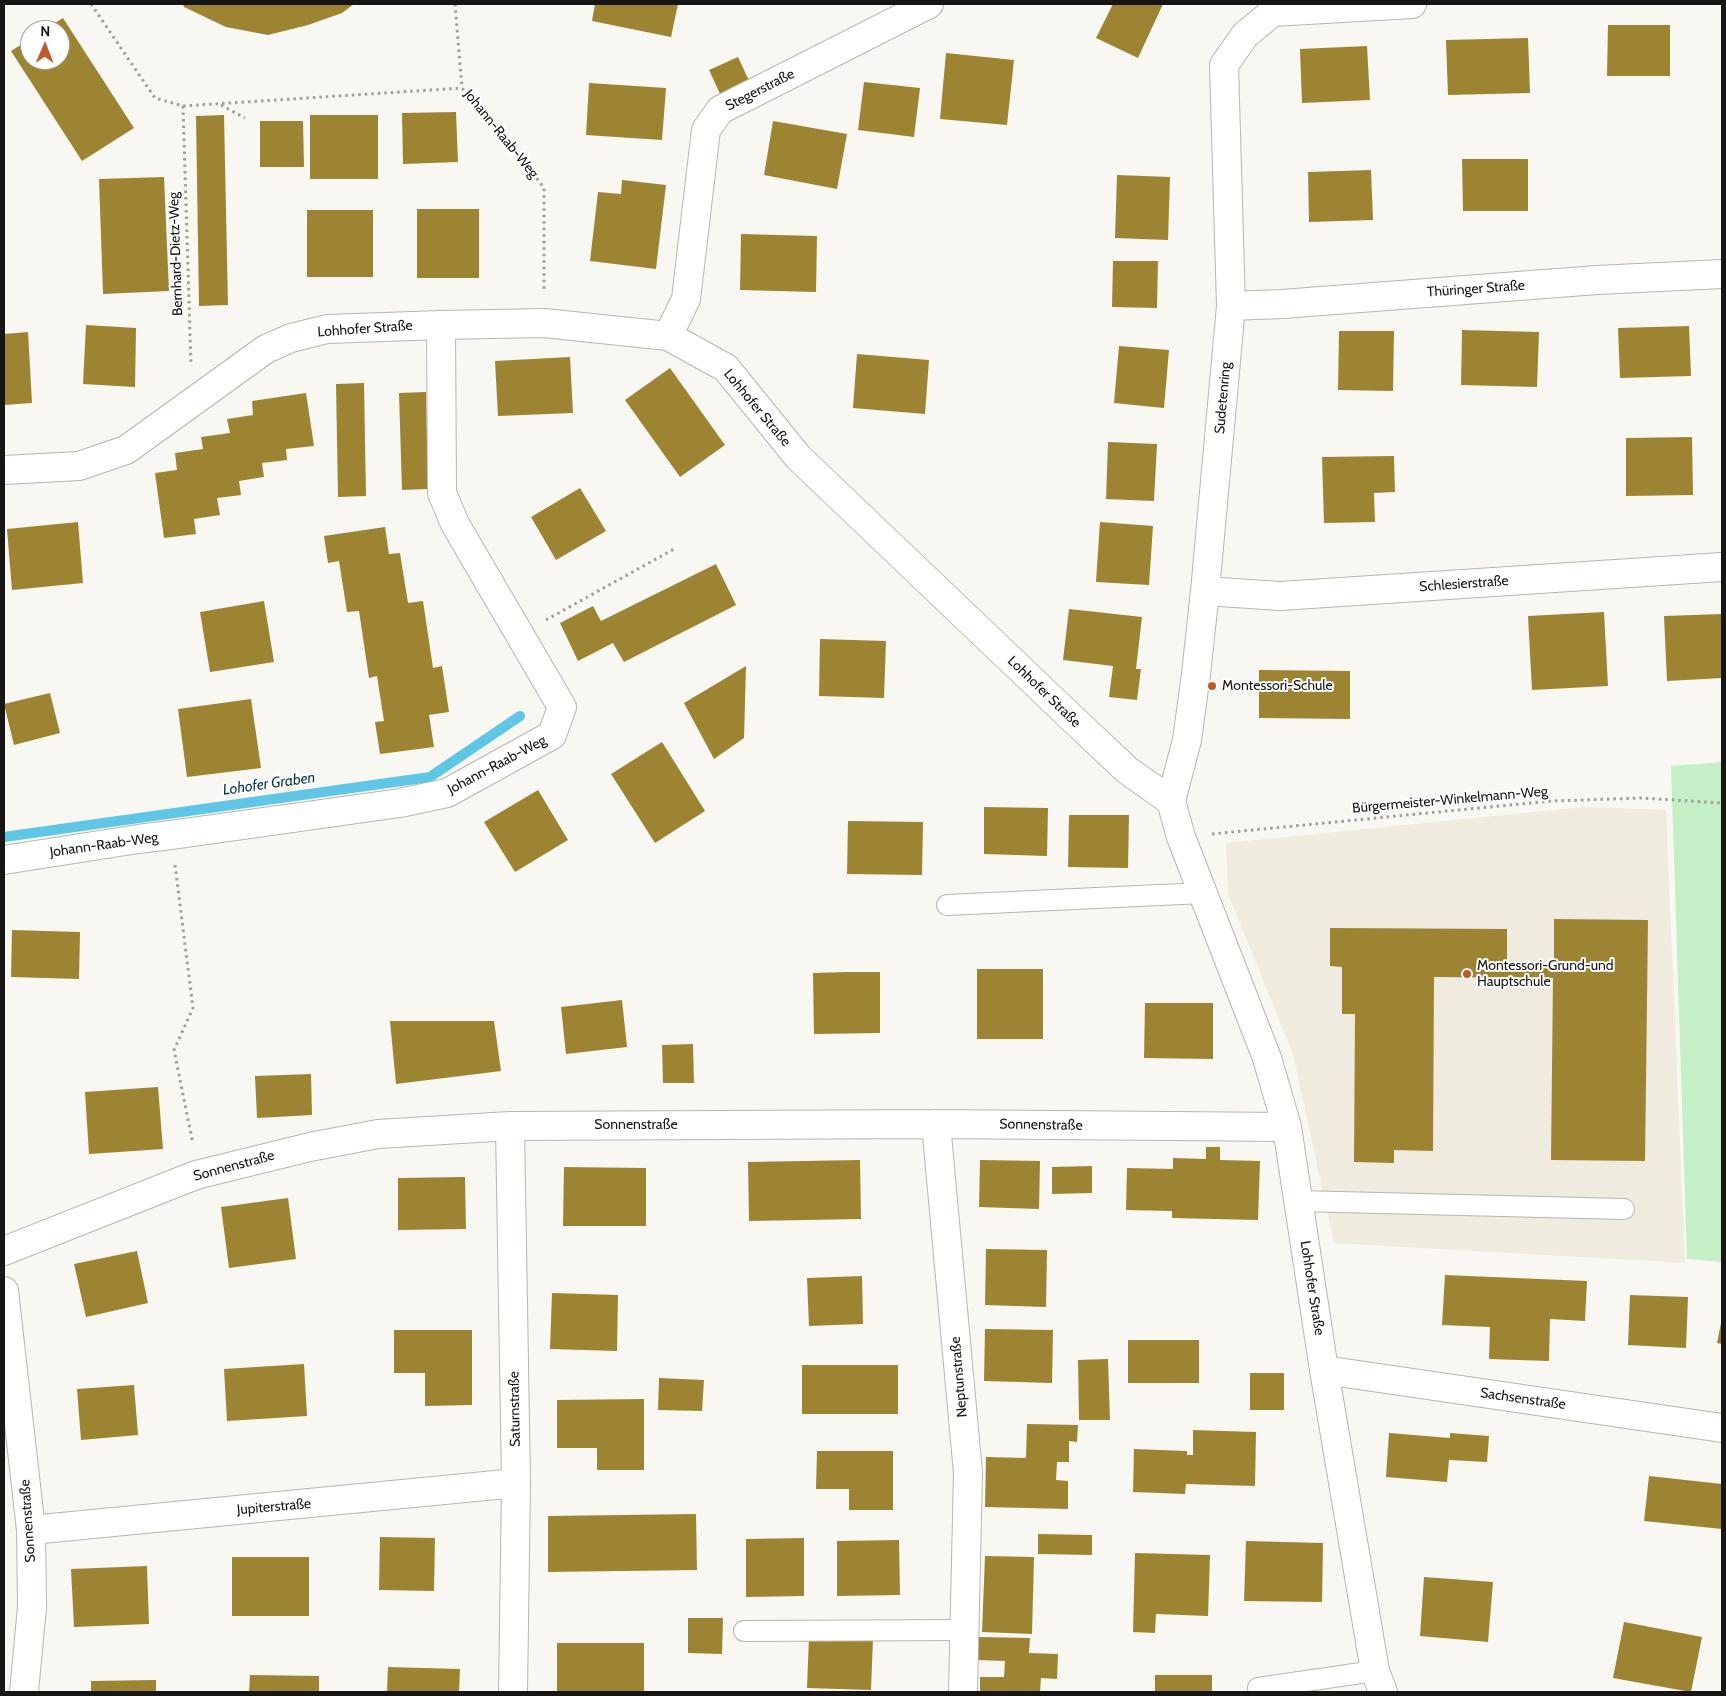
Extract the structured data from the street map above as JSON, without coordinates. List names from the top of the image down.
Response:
{
  "streets": {
    "street": [
      "Stegerstraße",
      "Johann-Raab-Weg",
      "Thüringer Straße",
      "Lohhofer Straße",
      "Sudetenring",
      "Schlesierstraße",
      "Sonnenstraße",
      "Neptunstraße",
      "Sachsenstraße",
      "Saturnstraße",
      "Jupiterstraße"
    ],
    "path": ["Bernhard-Dietz-Weg", "Bürgermeister-Winkelmann-Weg"]
  },
  "crossings": [
    ["Stegerstraße", "Lohhofer Straße"],
    ["Johann-Raab-Weg", "Lohhofer Straße"],
    ["Bernhard-Dietz-Weg", "Lohhofer Straße"],
    ["Thüringer Straße", "Sudetenring"],
    ["Lohhofer Straße", "Sudetenring"],
    ["Lohhofer Straße", "Bürgermeister-Winkelmann-Weg"],
    ["Lohhofer Straße", "Sonnenstraße"],
    ["Lohhofer Straße", "Sachsenstraße"],
    ["Sudetenring", "Schlesierstraße"],
    ["Sonnenstraße", "Neptunstraße"],
    ["Sonnenstraße", "Saturnstraße"],
    ["Sonnenstraße", "Jupiterstraße"],
    ["Saturnstraße", "Jupiterstraße"]
  ],
  "water": ["Lohofer Graben"],
  "places": ["Montessori-Schule", "Montessori-Grund-und Hauptschule"],
  "north": "top"
}
